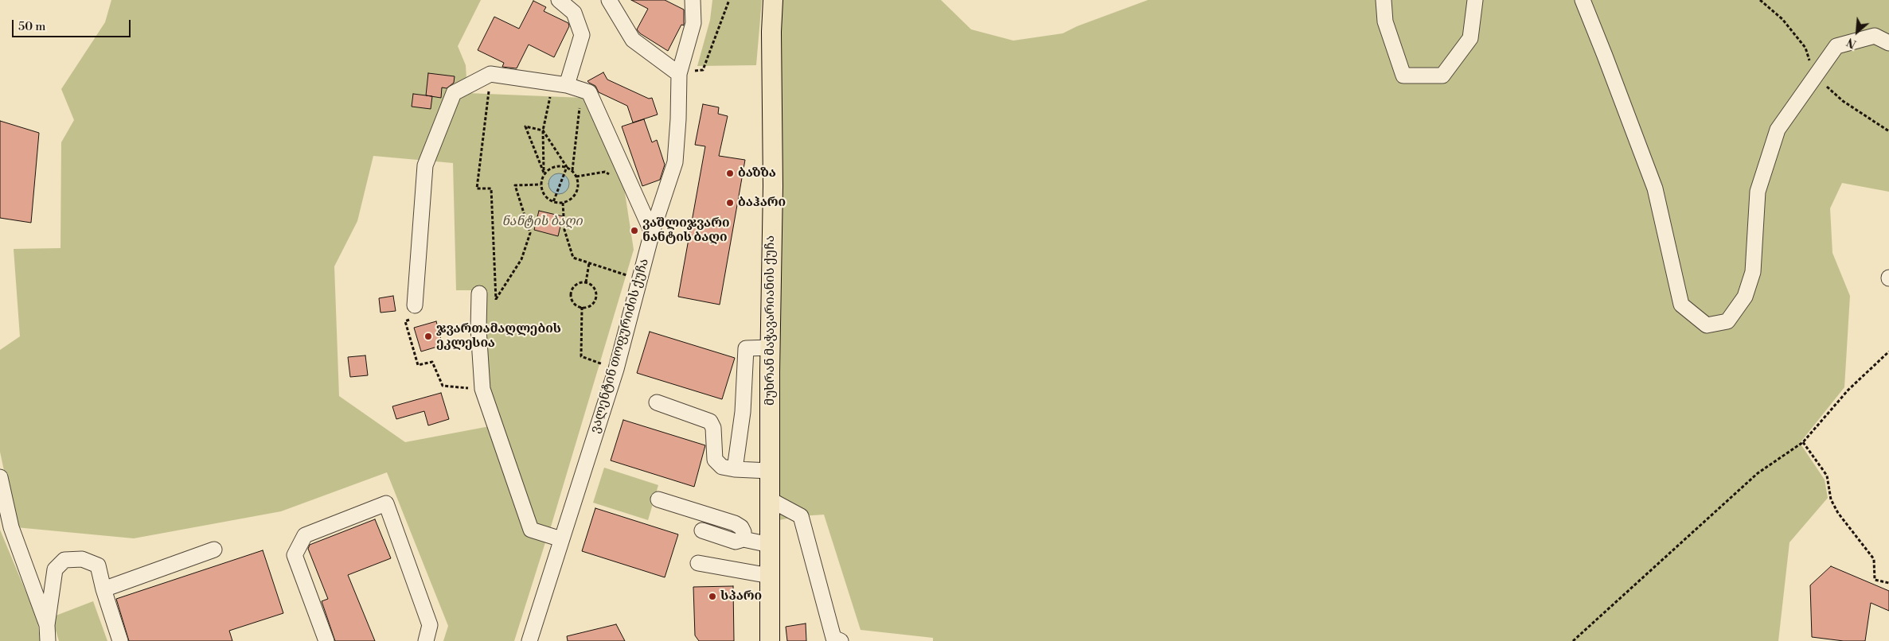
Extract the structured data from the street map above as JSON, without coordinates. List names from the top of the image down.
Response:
{
  "streets": {
    "main road": ["მუხრან მაჭავარიანის ქუჩა"],
    "street": ["ვალენტინ თოფურიძის ქუჩა"]
  },
  "parks": ["ნანტის ბაღი"],
  "places": [
    "ბაზზა",
    "ბაჰარი",
    "ვაშლიჯვარი ნანტის ბაღი",
    "ჯვართამაღლების ეკლესია",
    "სპარი"
  ],
  "scale_bar": "50 m",
  "north": "bottom left"
}
